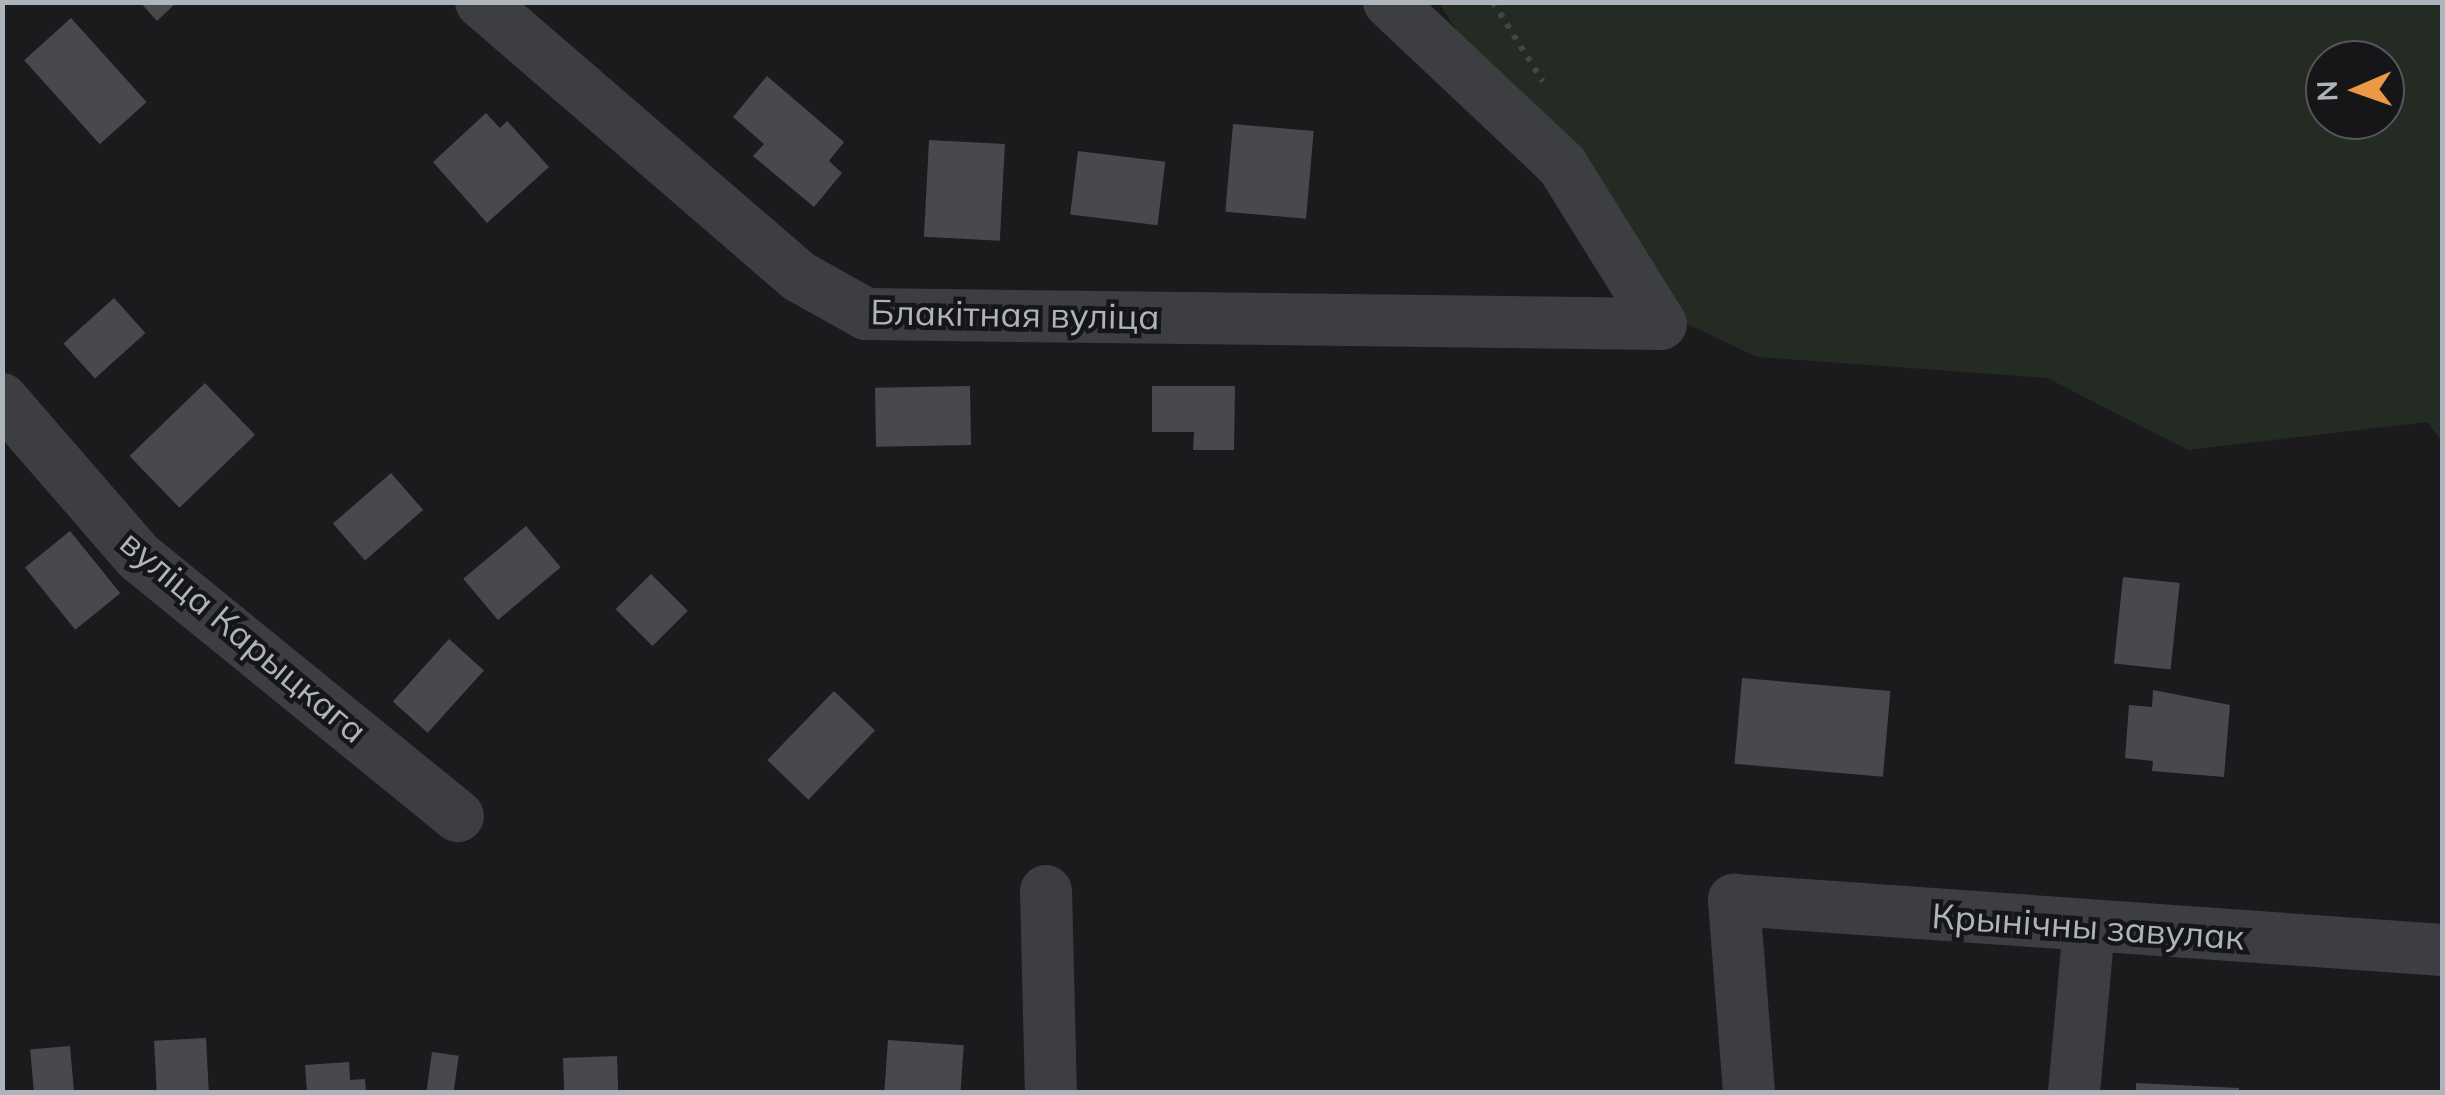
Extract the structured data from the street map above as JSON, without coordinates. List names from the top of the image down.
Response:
{
  "streets": {
    "street": ["Блакітная вуліца", "вуліца Карыцкага", "Крынічны завулак"]
  },
  "north": "left"
}
